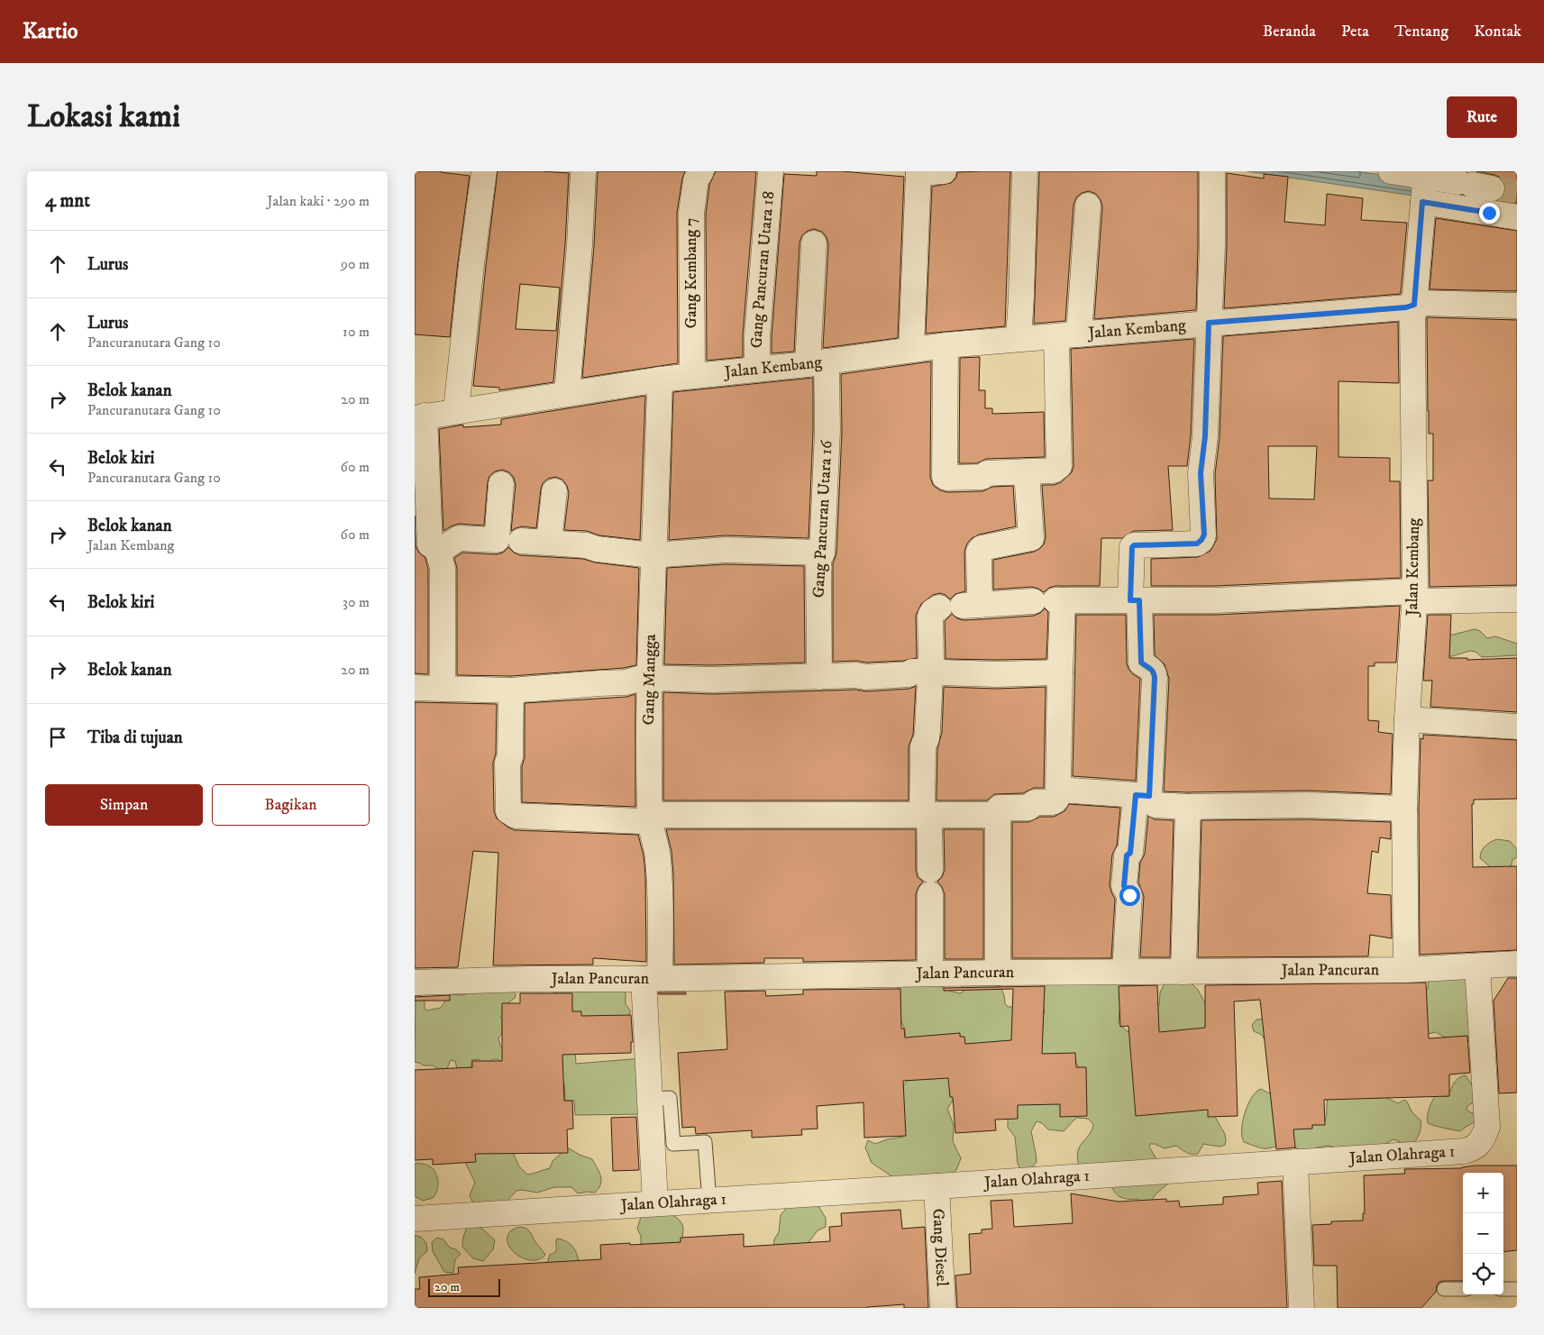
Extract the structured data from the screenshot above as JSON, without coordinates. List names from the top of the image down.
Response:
{
  "streets": {
    "street": [
      "Gang Pancuran Utara 18",
      "Gang Kembang 7",
      "Jalan Kembang",
      "Gang Pancuran Utara 16",
      "Gang Mangga",
      "Jalan Pancuran",
      "Jalan Olahraga 1",
      "Gang Diesel"
    ]
  },
  "crossings": [
    ["Gang Pancuran Utara 18", "Jalan Kembang"],
    ["Gang Kembang 7", "Jalan Kembang"],
    ["Jalan Kembang", "Gang Pancuran Utara 16"],
    ["Jalan Kembang", "Gang Mangga"],
    ["Jalan Kembang", "Jalan Pancuran"],
    ["Gang Mangga", "Jalan Pancuran"],
    ["Gang Mangga", "Jalan Olahraga 1"],
    ["Jalan Pancuran", "Jalan Olahraga 1"],
    ["Jalan Olahraga 1", "Gang Diesel"]
  ],
  "scale_bar": "20 m",
  "page": {
    "header": "Kartio",
    "nav": [
      "Beranda",
      "Peta",
      "Tentang",
      "Kontak"
    ],
    "buttons": [
      "Rute",
      ["Simpan", "Bagikan"]
    ],
    "title": "Lokasi kami",
    "heading": ["4 mnt", "Jalan kaki · 290 m"],
    "list": [
      ["Lurus", "90 m"],
      ["Lurus", "Pancuranutara Gang 10", "10 m"],
      ["Belok kanan", "Pancuranutara Gang 10", "20 m"],
      ["Belok kiri", "Pancuranutara Gang 10", "60 m"],
      ["Belok kanan", "Jalan Kembang", "60 m"],
      ["Belok kiri", "30 m"],
      ["Belok kanan", "20 m"],
      "Tiba di tujuan"
    ],
    "map_buttons": ["+", "−"],
    "scale": "20 m"
  }
}
